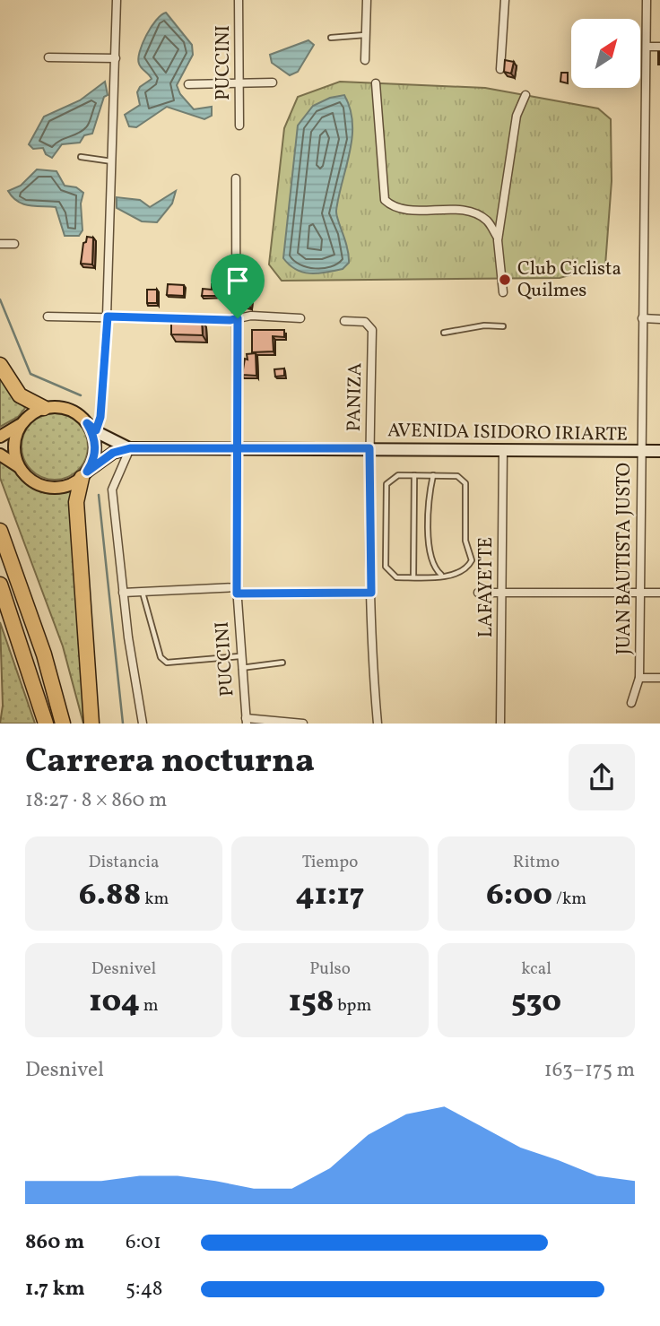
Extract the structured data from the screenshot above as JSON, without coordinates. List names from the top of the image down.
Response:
{
  "streets": {
    "street": [
      "PUCCINI",
      "PANIZA",
      "AVENIDA ISIDORO IRIARTE",
      "JUAN BAUTISTA JUSTO",
      "LAFAYETTE"
    ]
  },
  "crossings": [
    ["PUCCINI", "AVENIDA ISIDORO IRIARTE"],
    ["PANIZA", "AVENIDA ISIDORO IRIARTE"],
    ["AVENIDA ISIDORO IRIARTE", "JUAN BAUTISTA JUSTO"],
    ["AVENIDA ISIDORO IRIARTE", "LAFAYETTE"]
  ],
  "places": ["Club Ciclista Quilmes"],
  "north": "top right",
  "page": {
    "heading": ["Carrera nocturna", "18:27 · 8 × 860 m"],
    "stats": [
      ["Distancia", "6.88 km"],
      ["Tiempo", "41:17"],
      ["Ritmo", "6:00 /km"],
      ["Desnivel", "104 m"],
      ["Pulso", "158 bpm"],
      ["kcal", "530"]
    ],
    "chart": ["Desnivel", "163–175 m"],
    "list": [
      {
        "name": "860 m",
        "note": "6:01"
      },
      {
        "name": "1.7 km",
        "note": "5:48"
      }
    ]
  }
}
